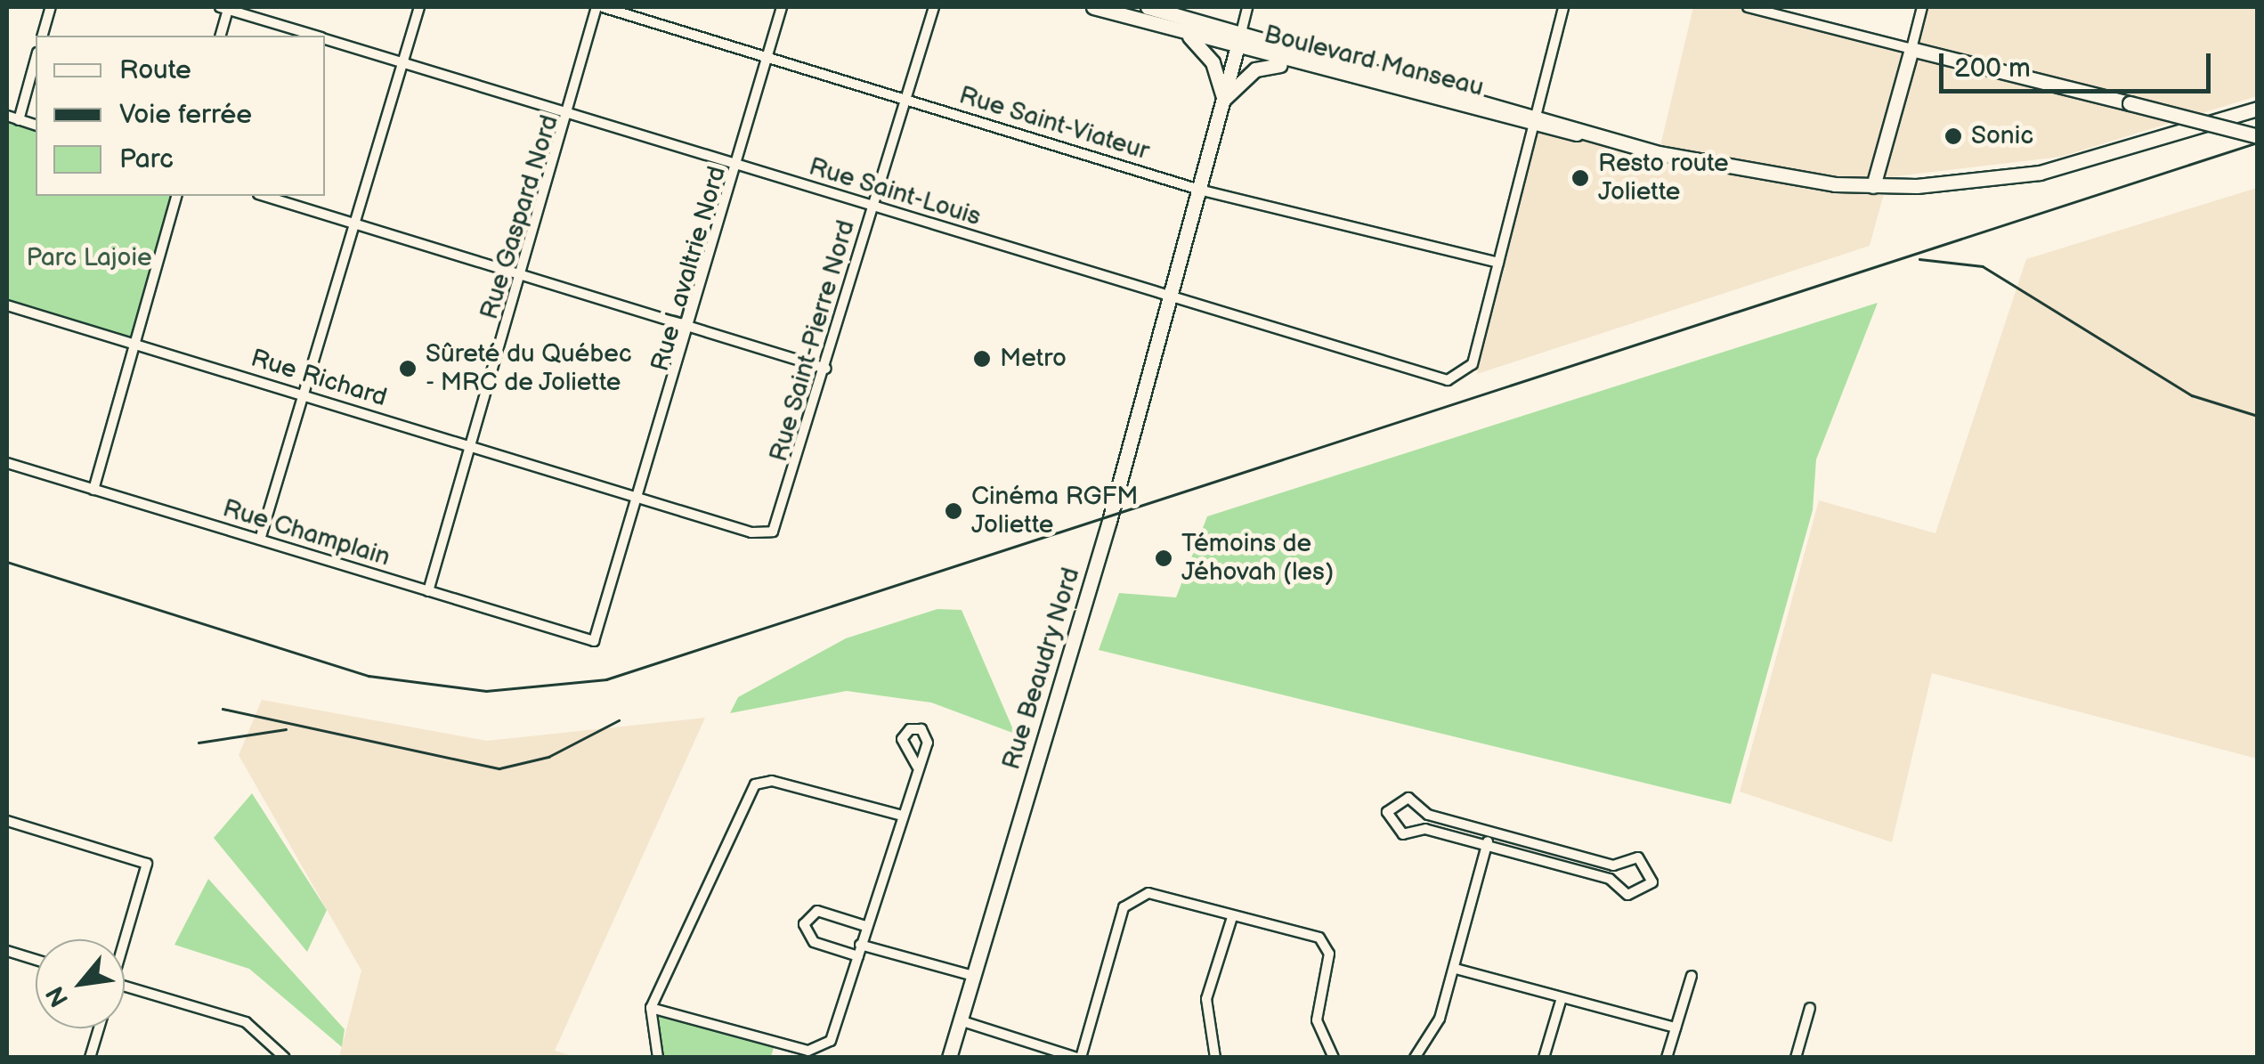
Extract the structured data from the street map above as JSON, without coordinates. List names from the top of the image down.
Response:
{
  "streets": {
    "main road": ["Boulevard Manseau", "Rue Beaudry Nord"],
    "street": [
      "Rue Saint-Viateur",
      "Rue Saint-Louis",
      "Rue Gaspard Nord",
      "Rue Lavaltrie Nord",
      "Rue Saint-Pierre Nord",
      "Rue Richard",
      "Rue Champlain"
    ]
  },
  "crossings": [
    ["Boulevard Manseau", "Rue Beaudry Nord"],
    ["Rue Saint-Viateur", "Rue Saint-Louis"],
    ["Rue Saint-Viateur", "Rue Gaspard Nord"],
    ["Rue Saint-Viateur", "Rue Lavaltrie Nord"],
    ["Rue Saint-Viateur", "Rue Saint-Pierre Nord"],
    ["Rue Saint-Viateur", "Rue Beaudry Nord"],
    ["Rue Saint-Louis", "Rue Gaspard Nord"],
    ["Rue Saint-Louis", "Rue Lavaltrie Nord"],
    ["Rue Saint-Louis", "Rue Saint-Pierre Nord"],
    ["Rue Saint-Louis", "Rue Beaudry Nord"],
    ["Rue Gaspard Nord", "Rue Richard"],
    ["Rue Gaspard Nord", "Rue Champlain"],
    ["Rue Lavaltrie Nord", "Rue Richard"],
    ["Rue Lavaltrie Nord", "Rue Champlain"],
    ["Rue Saint-Pierre Nord", "Rue Richard"]
  ],
  "parks": ["Parc Lajoie"],
  "places": [
    "Sonic",
    "Resto route Joliette",
    "Metro",
    "Sûreté du Québec - MRC de Joliette",
    "Cinéma RGFM Joliette",
    "Témoins de Jéhovah (les)"
  ],
  "legend": ["Route", "Voie ferrée", "Parc"],
  "scale_bar": "200 m",
  "north": "bottom left"
}
